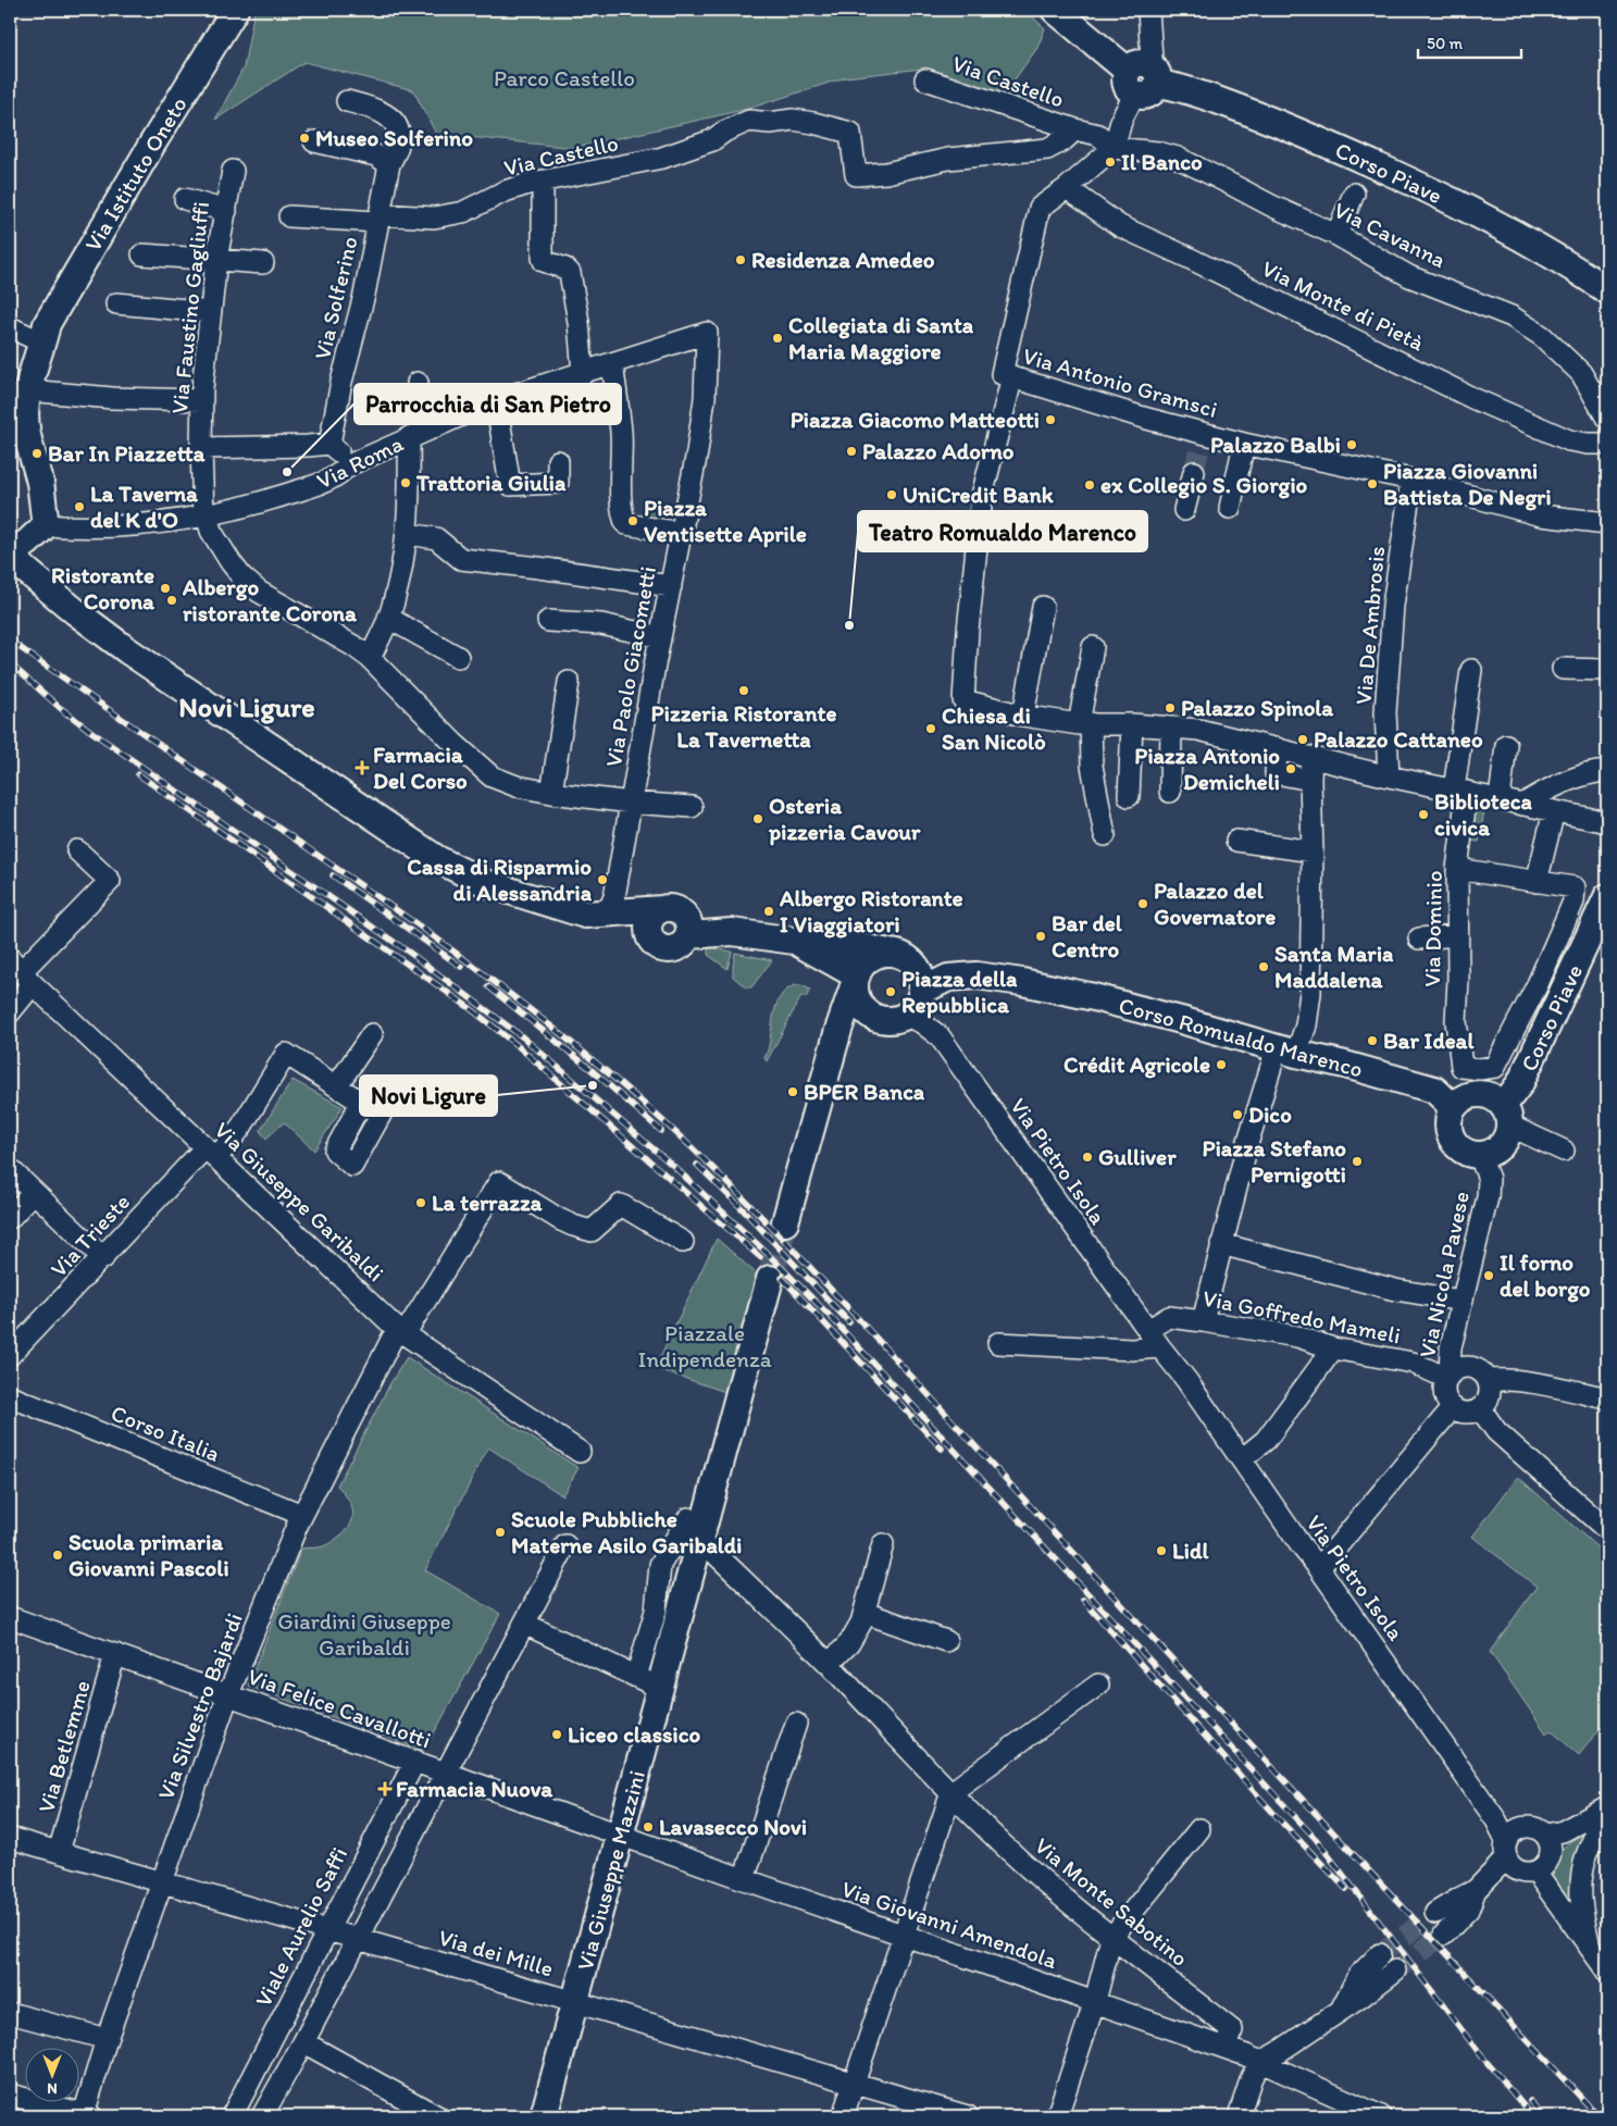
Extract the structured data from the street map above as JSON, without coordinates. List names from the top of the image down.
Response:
{
  "streets": {
    "main road": [
      "Corso Piave",
      "Via Istituto Oneto",
      "Corso Romualdo Marenco",
      "Via Giuseppe Mazzini"
    ],
    "street": [
      "Via Castello",
      "Via Cavanna",
      "Via Solferino",
      "Via Monte di Pietà",
      "Via Faustino Gagliuffi",
      "Via Antonio Gramsci",
      "Via Roma",
      "Via De Ambrosis",
      "Via Paolo Giacometti",
      "Via Dominio",
      "Via Pietro Isola",
      "Via Giuseppe Garibaldi",
      "Via Trieste",
      "Via Nicola Pavese",
      "Via Goffredo Mameli",
      "Corso Italia",
      "Via Silvestro Bajardi",
      "Via Felice Cavallotti",
      "Via Betlemme",
      "Via Monte Sabotino",
      "Via Giovanni Amendola",
      "Viale Aurelio Saffi",
      "Via dei Mille"
    ]
  },
  "crossings": [
    ["Via Castello", "Via Cavanna"],
    ["Via Castello", "Via Solferino"],
    ["Corso Piave", "Via Dominio"],
    ["Corso Piave", "Corso Romualdo Marenco"],
    ["Corso Piave", "Via Nicola Pavese"],
    ["Via Istituto Oneto", "Via Roma"],
    ["Via Faustino Gagliuffi", "Via Roma"],
    ["Via Antonio Gramsci", "Via De Ambrosis"],
    ["Via Roma", "Via Paolo Giacometti"],
    ["Via Paolo Giacometti", "Corso Romualdo Marenco"],
    ["Corso Romualdo Marenco", "Via Pietro Isola"],
    ["Corso Romualdo Marenco", "Via Nicola Pavese"],
    ["Via Pietro Isola", "Via Goffredo Mameli"],
    ["Via Giuseppe Garibaldi", "Via Trieste"],
    ["Via Giuseppe Garibaldi", "Via Silvestro Bajardi"],
    ["Via Nicola Pavese", "Via Goffredo Mameli"],
    ["Corso Italia", "Via Silvestro Bajardi"],
    ["Via Silvestro Bajardi", "Via Felice Cavallotti"],
    ["Via Silvestro Bajardi", "Via dei Mille"],
    ["Via Felice Cavallotti", "Via Betlemme"],
    ["Via Felice Cavallotti", "Via Giuseppe Mazzini"],
    ["Via Felice Cavallotti", "Via Giovanni Amendola"],
    ["Via Felice Cavallotti", "Viale Aurelio Saffi"],
    ["Via Betlemme", "Via dei Mille"],
    ["Via Giuseppe Mazzini", "Via Monte Sabotino"],
    ["Via Giuseppe Mazzini", "Via Giovanni Amendola"],
    ["Via Giuseppe Mazzini", "Via dei Mille"],
    ["Via Monte Sabotino", "Via Giovanni Amendola"],
    ["Viale Aurelio Saffi", "Via dei Mille"]
  ],
  "districts": ["Novi Ligure"],
  "parks": ["Parco Castello", "Piazzale Indipendenza", "Giardini Giuseppe Garibaldi"],
  "places": {
    "other": [
      "Museo Solferino",
      "Il Banco",
      "Residenza Amedeo",
      "Collegiata di Santa Maria Maggiore",
      "Piazza Giacomo Matteotti",
      "Palazzo Balbi",
      "Palazzo Adorno",
      "Bar In Piazzetta",
      "Parrocchia di San Pietro",
      "Trattoria Giulia",
      "Piazza Giovanni Battista De Negri",
      "ex Collegio S. Giorgio",
      "UniCredit Bank",
      "La Taverna del K d'O",
      "Piazza Ventisette Aprile",
      "Ristorante Corona",
      "Albergo ristorante Corona",
      "Teatro Romualdo Marenco",
      "Pizzeria Ristorante La Tavernetta",
      "Palazzo Spinola",
      "Chiesa di San Nicolò",
      "Palazzo Cattaneo",
      "Piazza Antonio Demicheli",
      "Biblioteca civica",
      "Osteria pizzeria Cavour",
      "Cassa di Risparmio di Alessandria",
      "Palazzo del Governatore",
      "Albergo Ristorante I Viaggiatori",
      "Bar del Centro",
      "Santa Maria Maddalena",
      "Piazza della Repubblica",
      "Bar Ideal",
      "Crédit Agricole",
      "Novi Ligure",
      "BPER Banca",
      "Dico",
      "Gulliver",
      "Piazza Stefano Pernigotti",
      "La terrazza",
      "Il forno del borgo",
      "Scuole Pubbliche Materne Asilo Garibaldi",
      "Lidl",
      "Scuola primaria Giovanni Pascoli",
      "Liceo classico",
      "Lavasecco Novi"
    ],
    "health": ["Farmacia Del Corso", "Farmacia Nuova"]
  },
  "scale_bar": "50 m",
  "north": "bottom"
}
